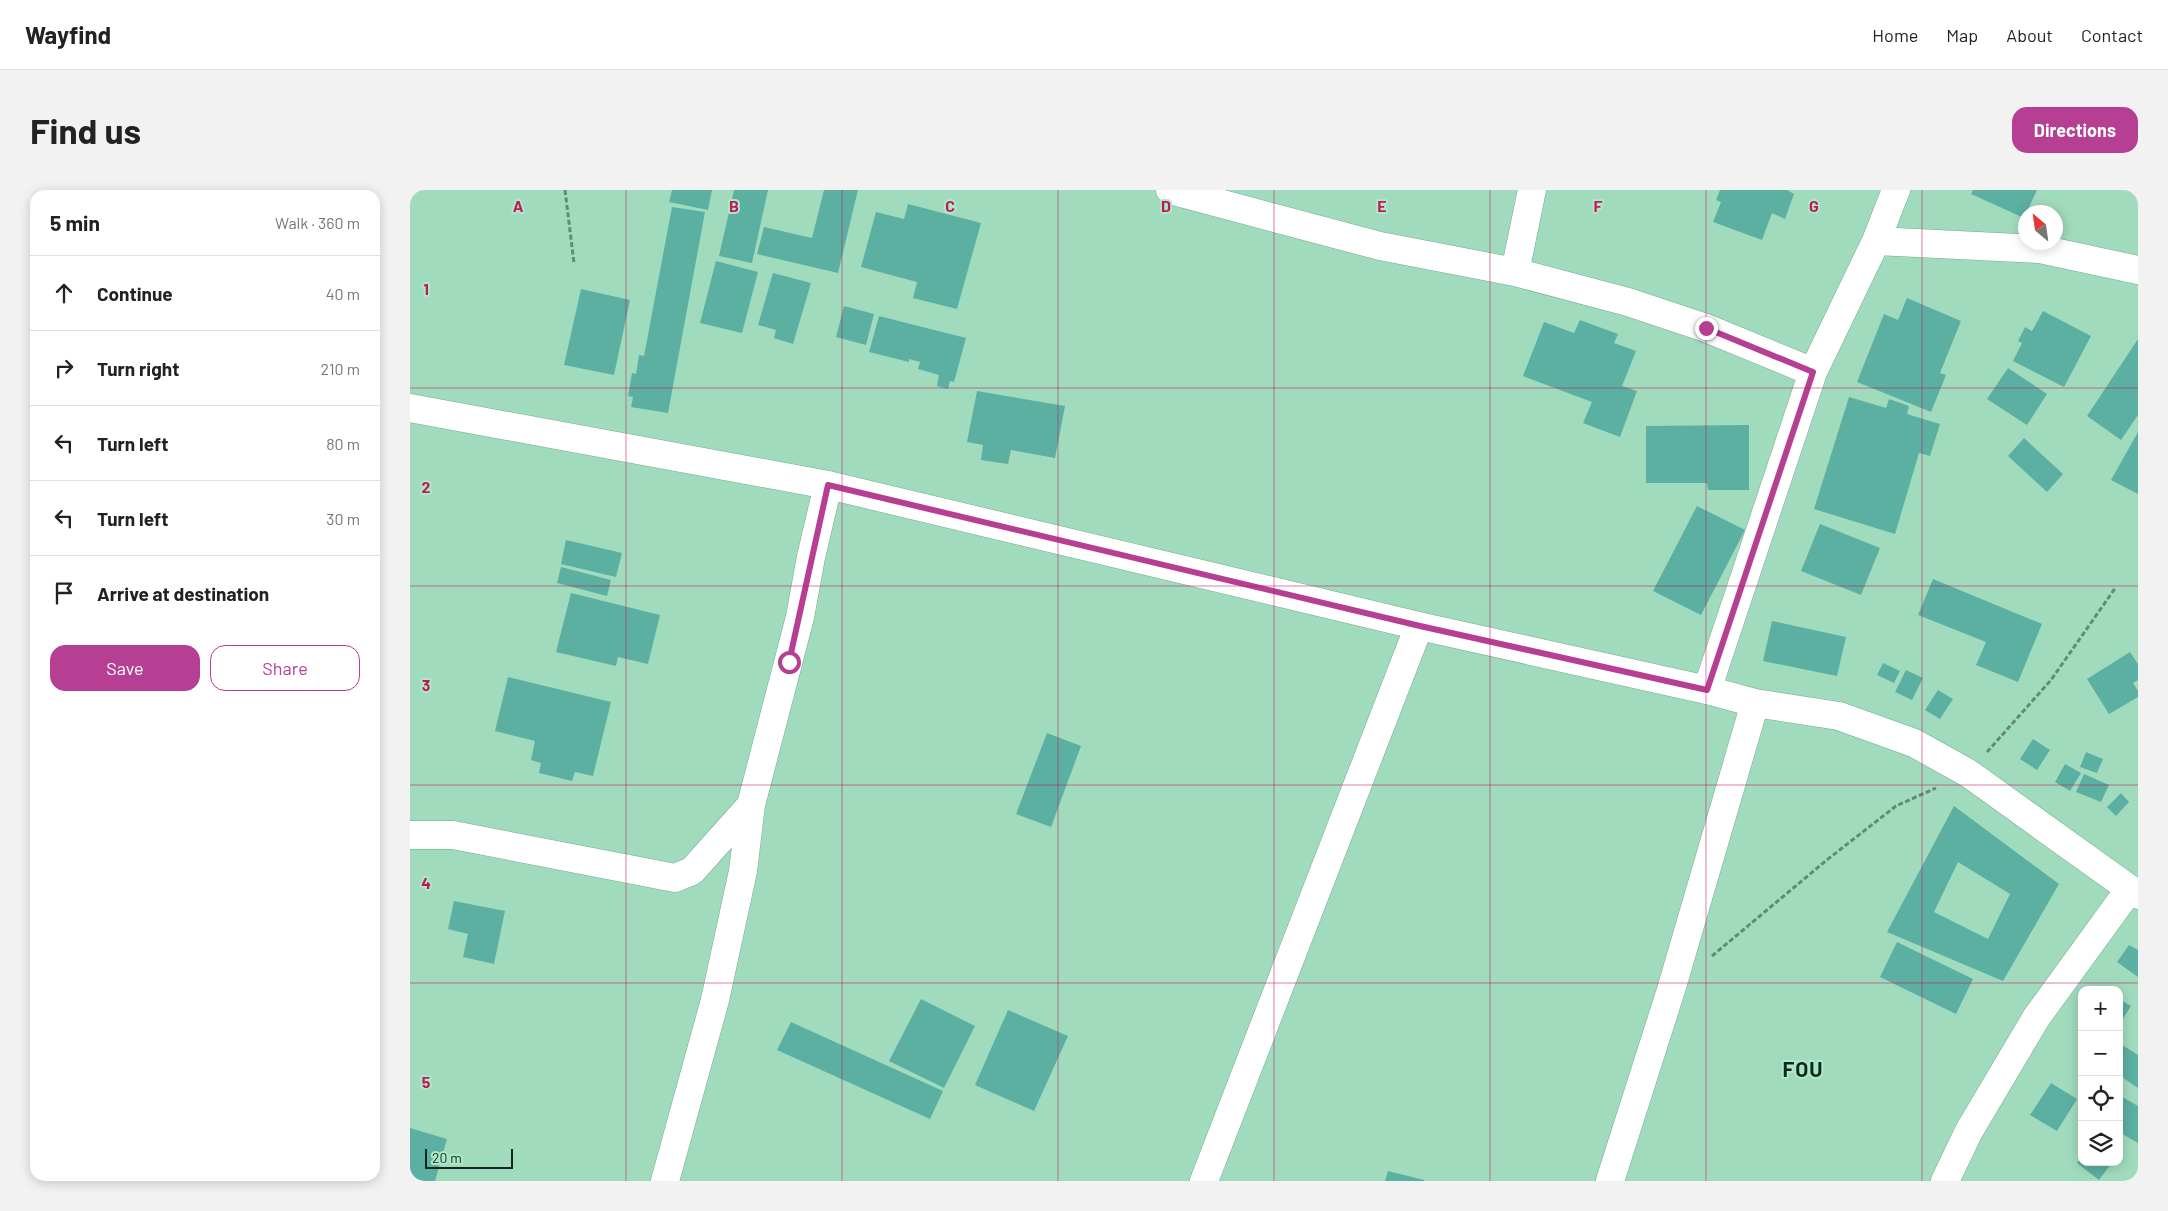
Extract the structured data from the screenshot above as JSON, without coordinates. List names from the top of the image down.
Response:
{
  "districts": ["FOU"],
  "scale_bar": "20 m",
  "north": "top left",
  "page": {
    "header": "Wayfind",
    "nav": [
      "Home",
      "Map",
      "About",
      "Contact"
    ],
    "buttons": [
      "Directions",
      ["Save", "Share"]
    ],
    "title": "Find us",
    "heading": ["5 min", "Walk · 360 m"],
    "list": [
      ["Continue", "40 m"],
      ["Turn right", "210 m"],
      ["Turn left", "80 m"],
      ["Turn left", "30 m"],
      "Arrive at destination"
    ],
    "map_buttons": ["+", "−"],
    "scale": "20 m"
  },
  "grid": {
    "columns": [
      "A",
      "B",
      "C",
      "D",
      "E",
      "F",
      "G"
    ],
    "rows": [
      "1",
      "2",
      "3",
      "4",
      "5"
    ]
  }
}
